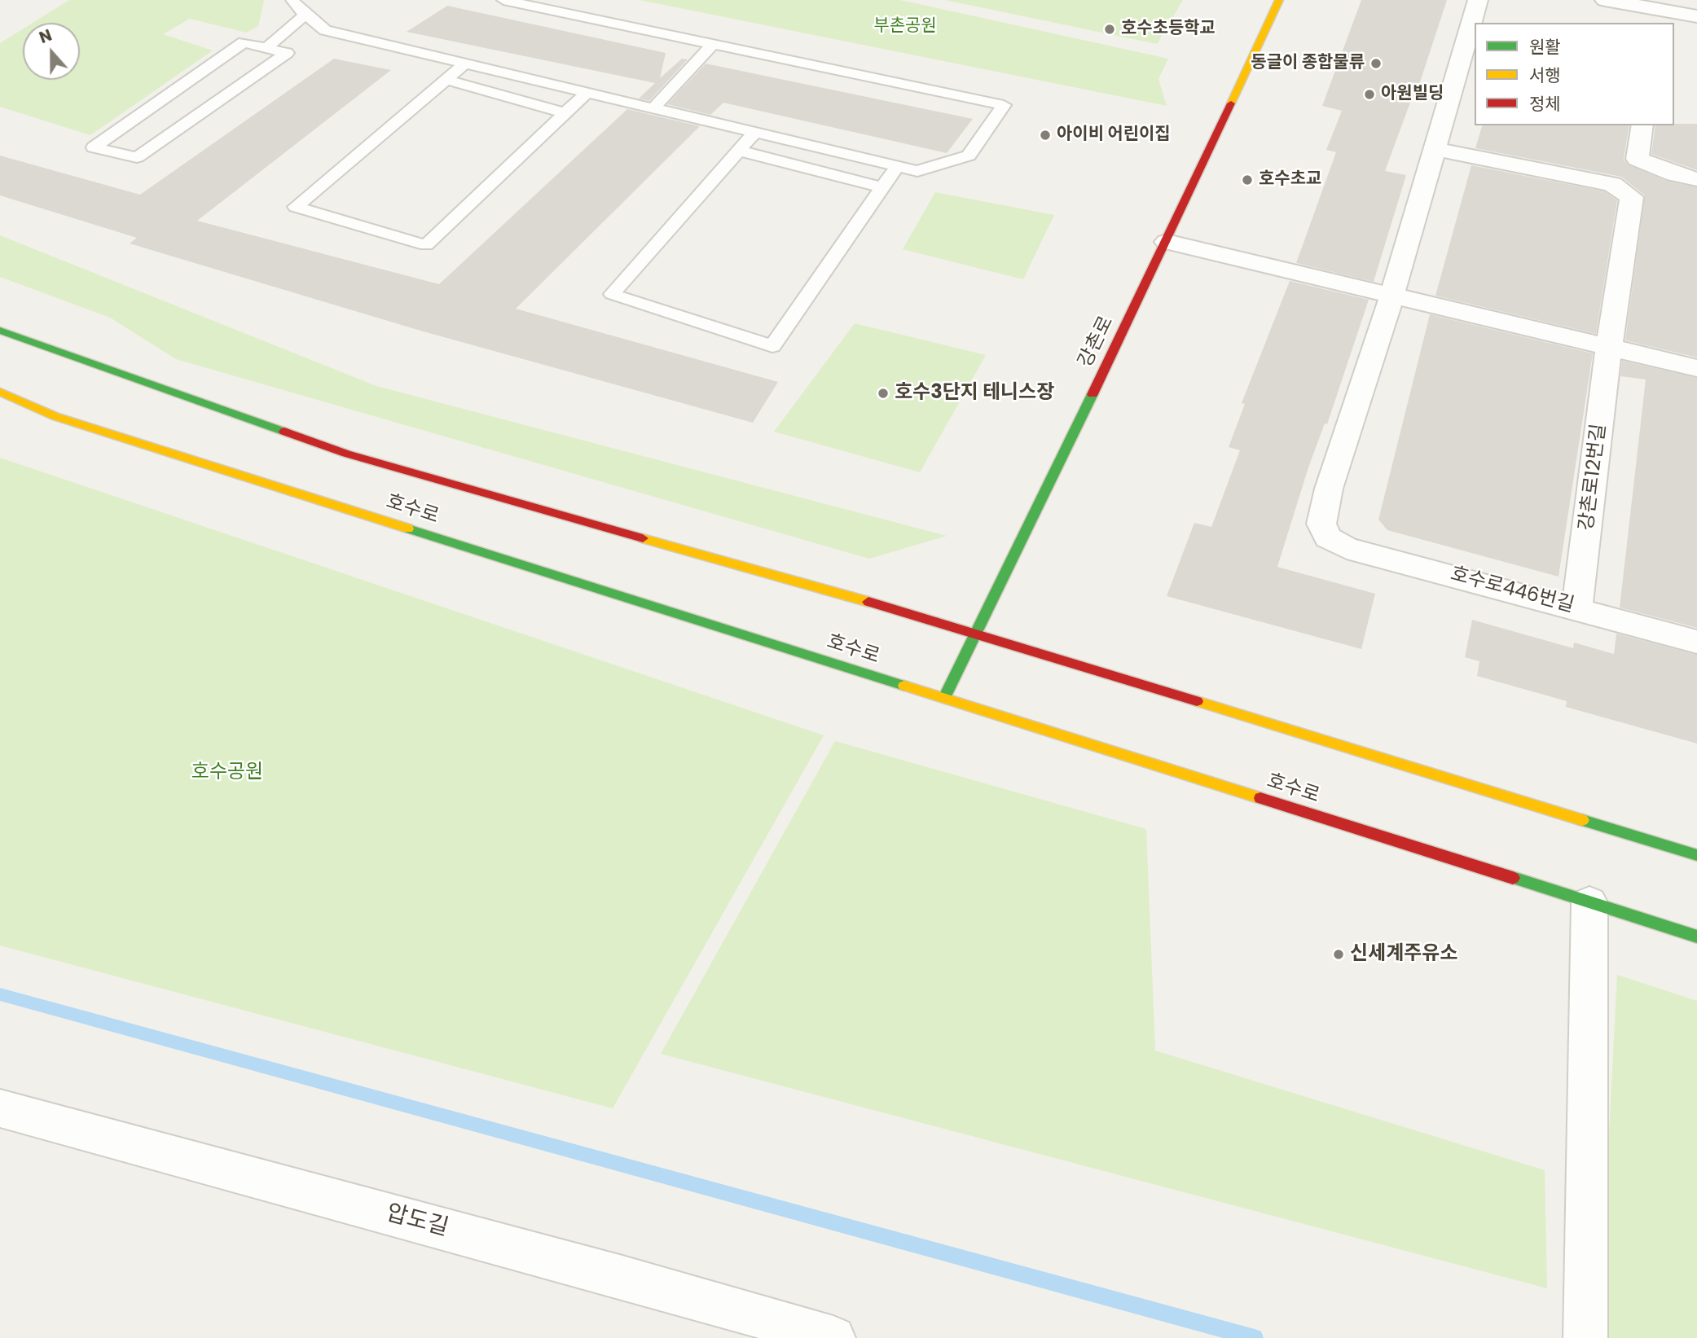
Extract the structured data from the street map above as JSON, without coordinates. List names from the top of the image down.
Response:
{
  "streets": {
    "main road": ["강촌로", "호수로"],
    "street": ["강촌로12번길", "호수로446번길", "압도길"]
  },
  "crossings": [
    ["강촌로", "호수로"],
    ["강촌로12번길", "호수로446번길"]
  ],
  "parks": ["부촌공원", "호수공원"],
  "places": [
    "호수초등학교",
    "동글이 종합물류",
    "아원빌딩",
    "아이비 어린이집",
    "호수초교",
    "호수3단지 테니스장",
    "신세계주유소"
  ],
  "legend": ["원활", "서행", "정체"],
  "north": "top"
}
